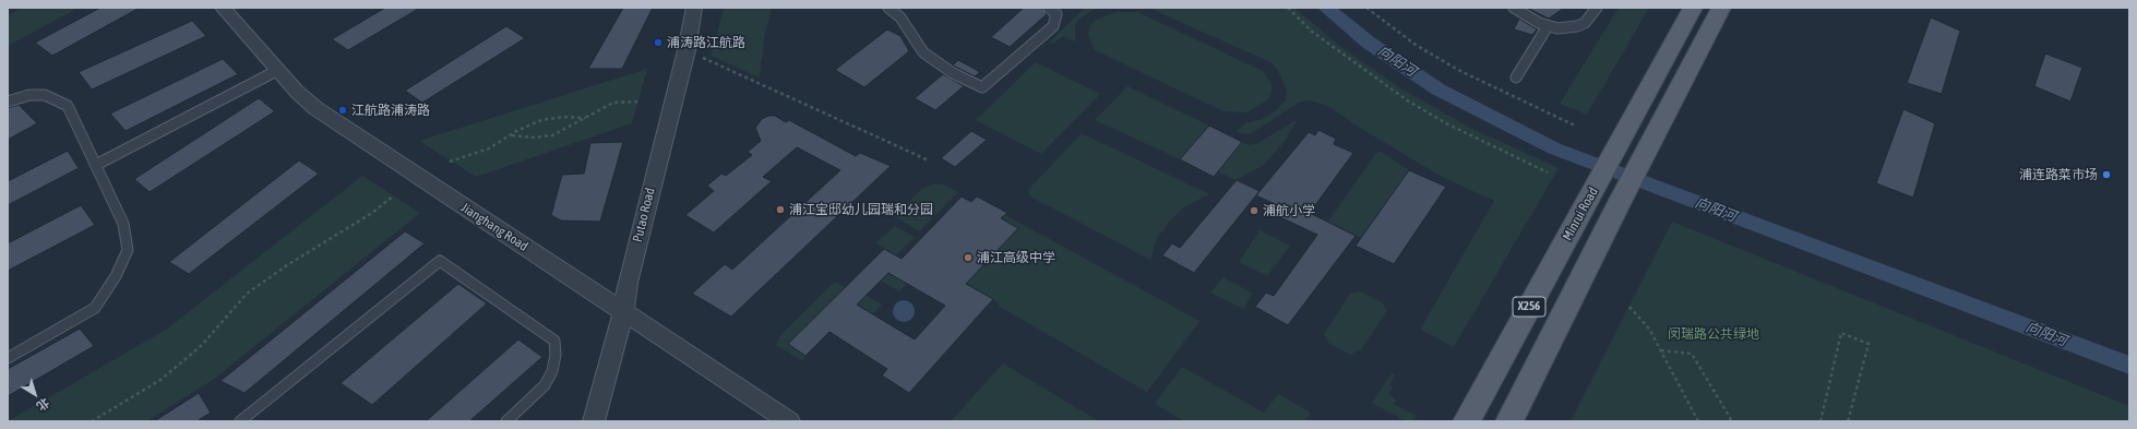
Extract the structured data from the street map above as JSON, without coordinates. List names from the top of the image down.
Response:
{
  "streets": {
    "main road": ["Minrui Road", "X256"],
    "street": ["Putao Road", "Jianghang Road"]
  },
  "crossings": [
    ["Putao Road", "Jianghang Road"]
  ],
  "water": ["向阳河"],
  "parks": ["闵瑞路公共绿地"],
  "places": [
    "浦涛路江航路",
    "江航路浦涛路",
    "浦连路菜市场",
    "浦江宝邸幼儿园瑞和分园",
    "浦航小学",
    "浦江高级中学"
  ],
  "north": "bottom right"
}
